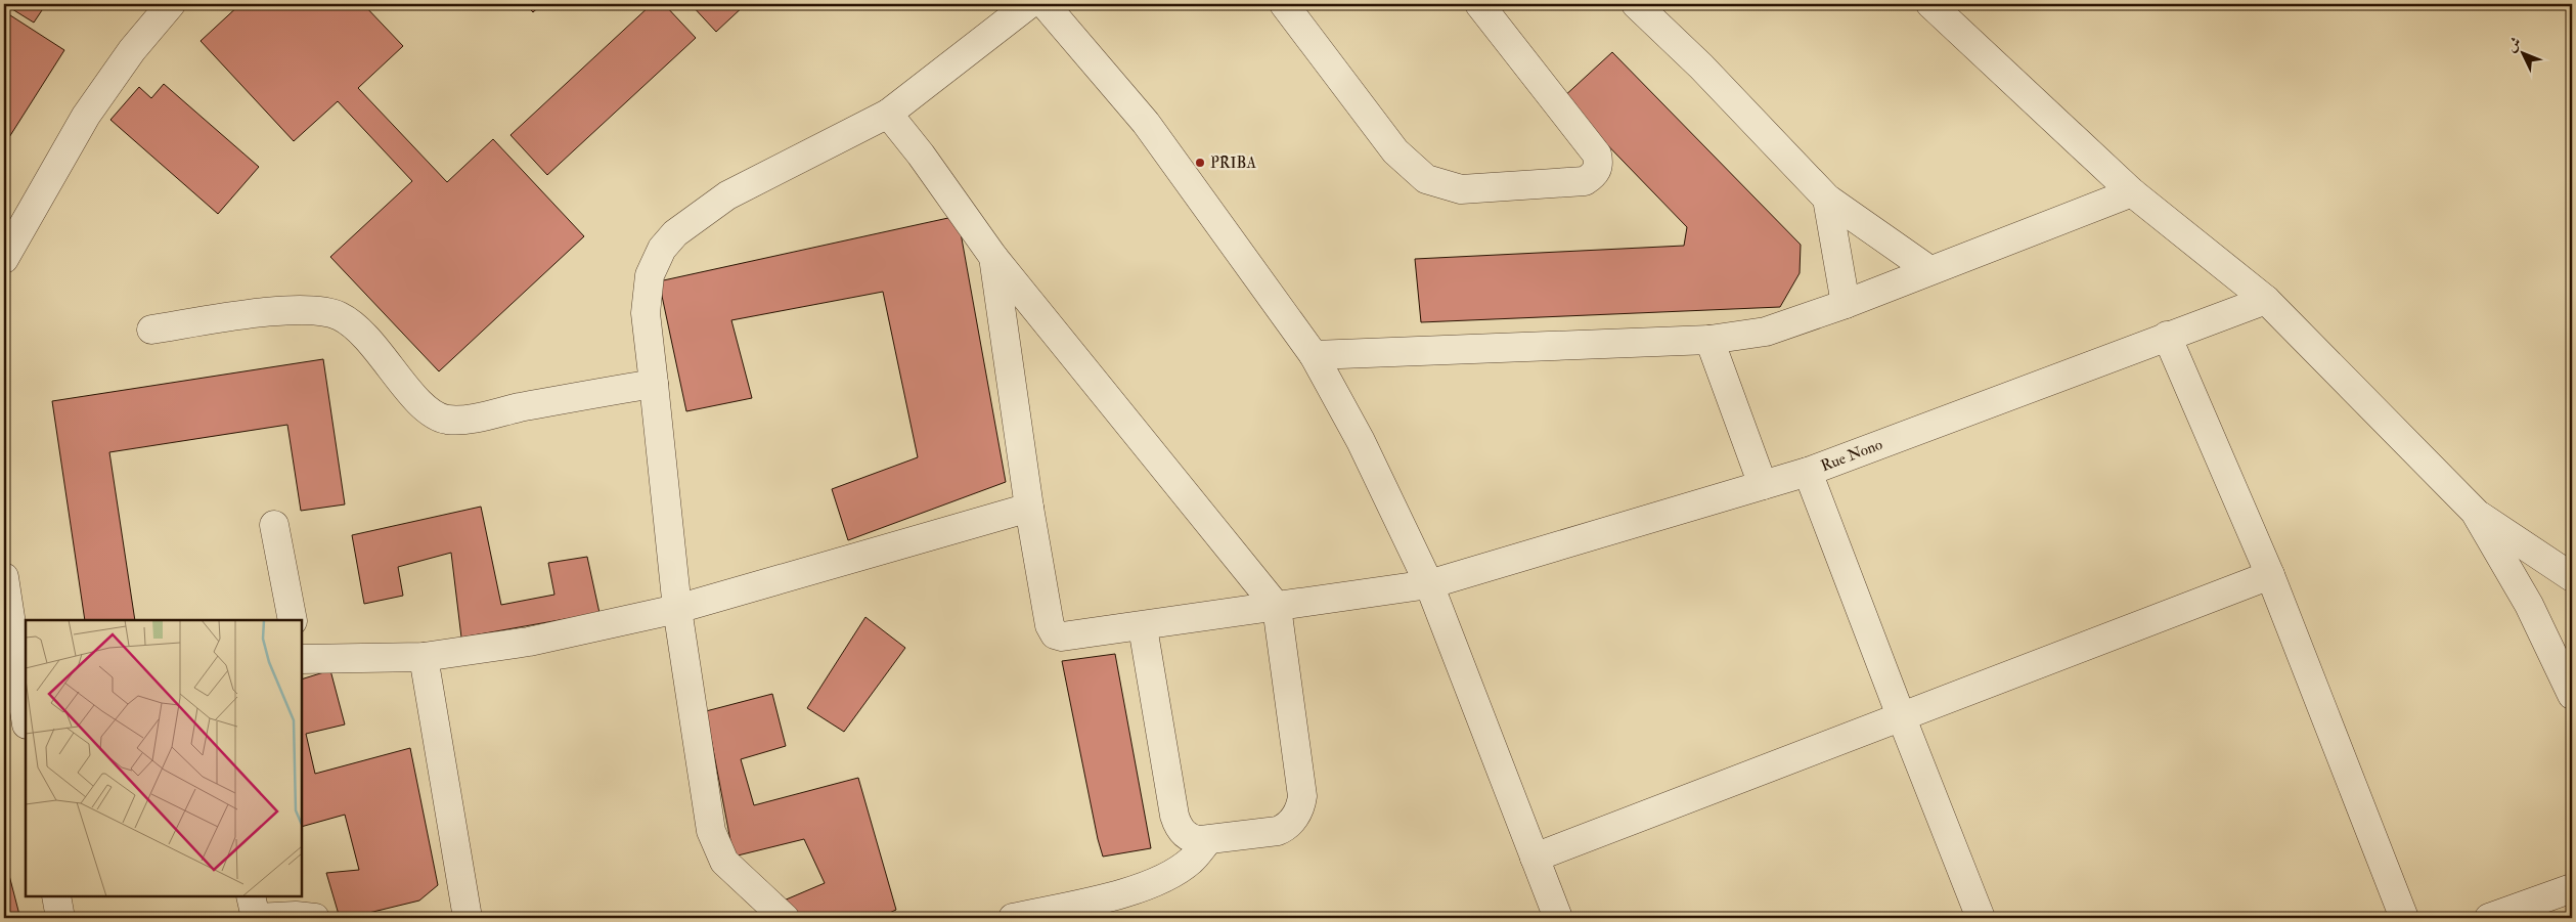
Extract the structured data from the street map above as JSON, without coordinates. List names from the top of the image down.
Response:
{
  "streets": {
    "street": ["Rue Nono"]
  },
  "places": ["PRIBA"],
  "north": "top left"
}
